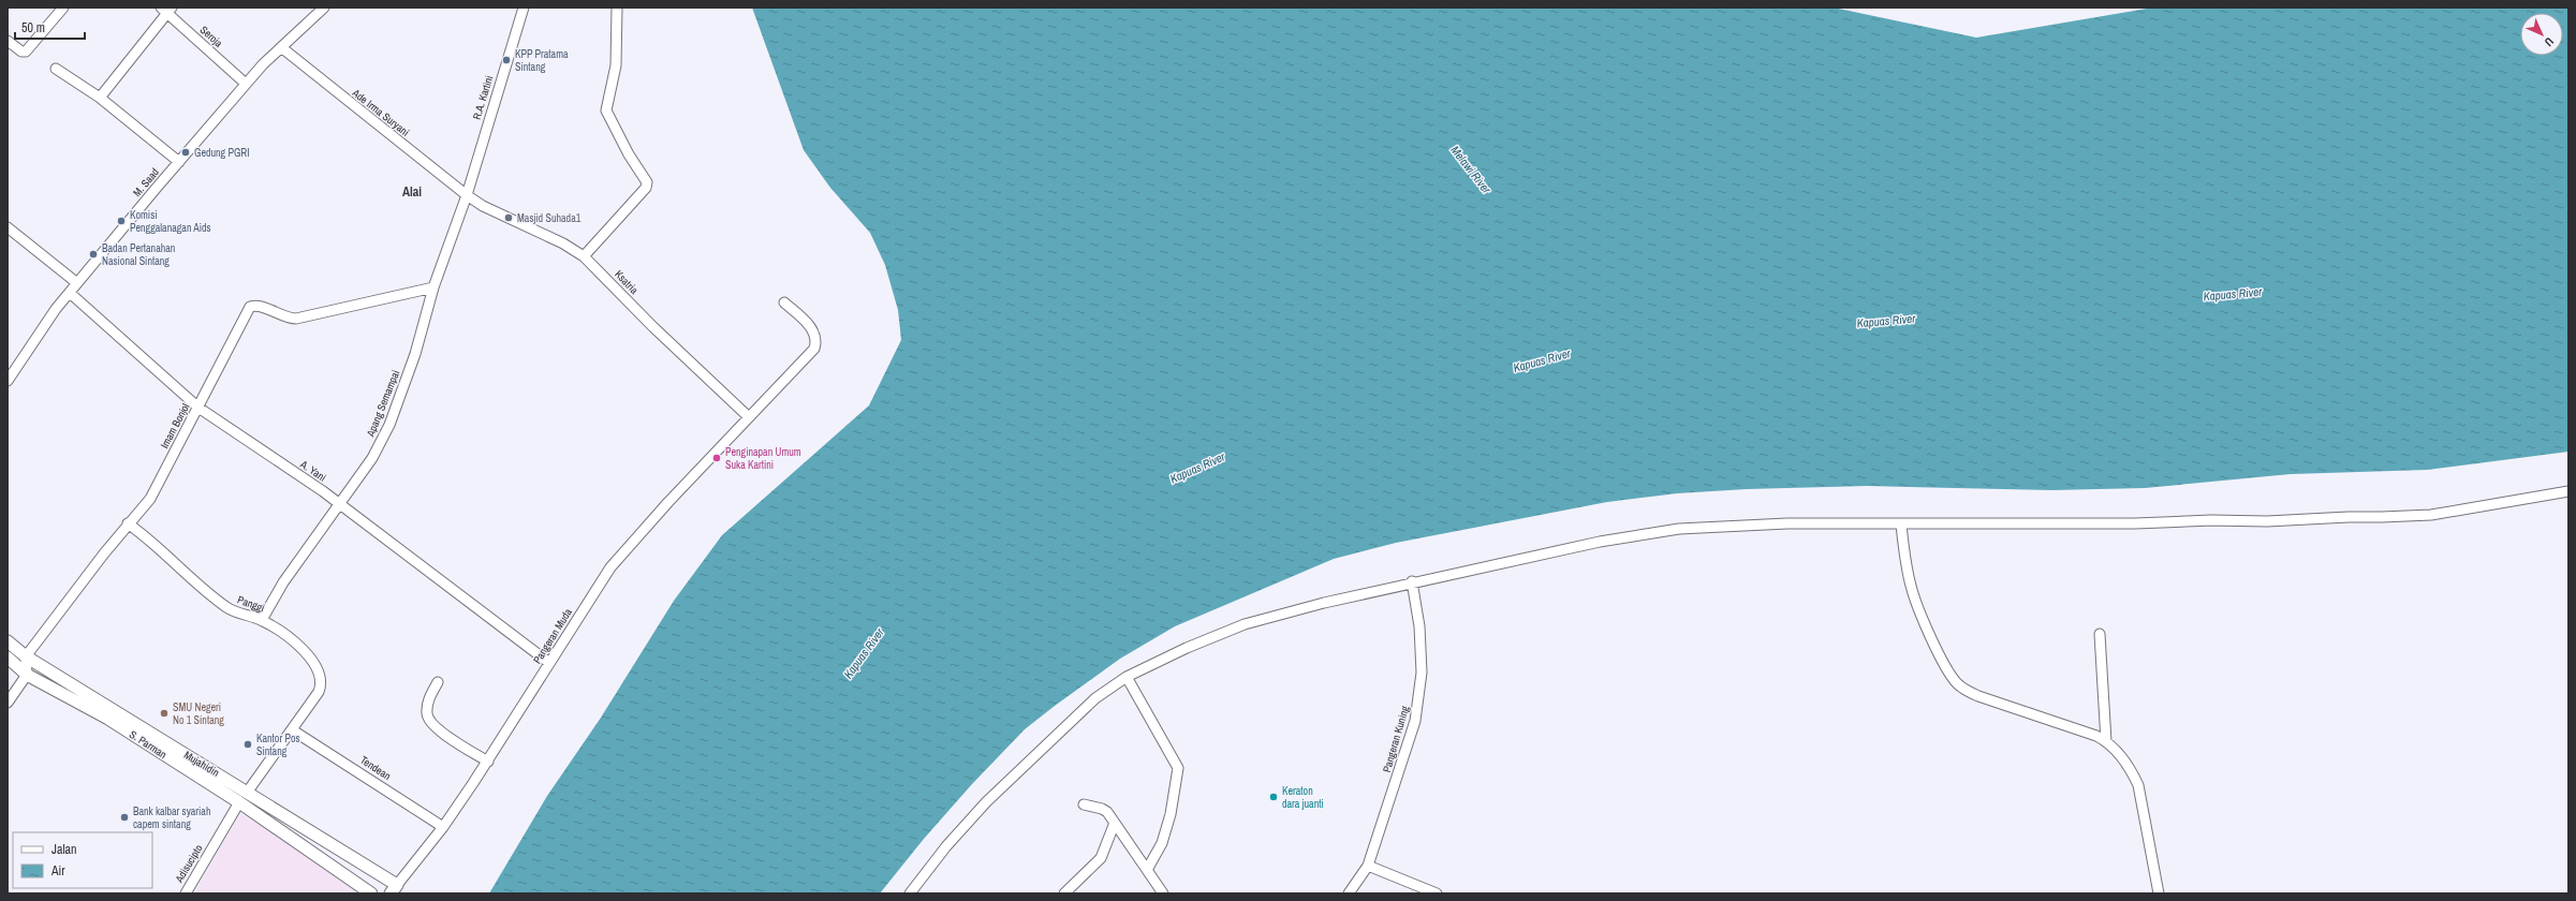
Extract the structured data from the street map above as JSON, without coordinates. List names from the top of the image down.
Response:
{
  "streets": {
    "main road": ["S. Parman", "Mujahidin"],
    "street": [
      "Seroja",
      "R.A. Kartini",
      "Ade Irma Suryani",
      "M. Saad",
      "Ksatria",
      "Apang Semampai",
      "Imam Bonjol",
      "A. Yani",
      "Panggi",
      "Pangeran Muda",
      "Pangeran Kuning",
      "Tendean",
      "Adisucipto"
    ]
  },
  "crossings": [
    ["Seroja", "M. Saad"],
    ["R.A. Kartini", "Ade Irma Suryani"],
    ["R.A. Kartini", "Ksatria"],
    ["R.A. Kartini", "Apang Semampai"],
    ["Ade Irma Suryani", "M. Saad"],
    ["Ade Irma Suryani", "Ksatria"],
    ["Ade Irma Suryani", "Apang Semampai"],
    ["M. Saad", "A. Yani"],
    ["Ksatria", "Apang Semampai"],
    ["Ksatria", "Pangeran Muda"],
    ["Apang Semampai", "Imam Bonjol"],
    ["Apang Semampai", "A. Yani"],
    ["Apang Semampai", "Panggi"],
    ["Imam Bonjol", "A. Yani"],
    ["Imam Bonjol", "Panggi"],
    ["Imam Bonjol", "Mujahidin"],
    ["A. Yani", "Pangeran Muda"],
    ["Panggi", "Mujahidin"],
    ["Panggi", "Tendean"],
    ["Pangeran Muda", "Mujahidin"],
    ["Pangeran Muda", "Tendean"],
    ["S. Parman", "Adisucipto"]
  ],
  "districts": ["Alai"],
  "water": ["Melawi River", "Kapuas River"],
  "places": [
    "KPP Pratama Sintang",
    "Gedung PGRI",
    "Masjid Suhada1",
    "Komisi Penggalanagan Aids",
    "Badan Pertanahan Nasional Sintang",
    "Penginapan Umum Suka Kartini",
    "SMU Negeri No 1 Sintang",
    "Kantor Pos Sintang",
    "Keraton dara juanti",
    "Bank kalbar syariah capem sintang"
  ],
  "legend": ["Jalan", "Air"],
  "scale_bar": "50 m",
  "north": "bottom right"
}
